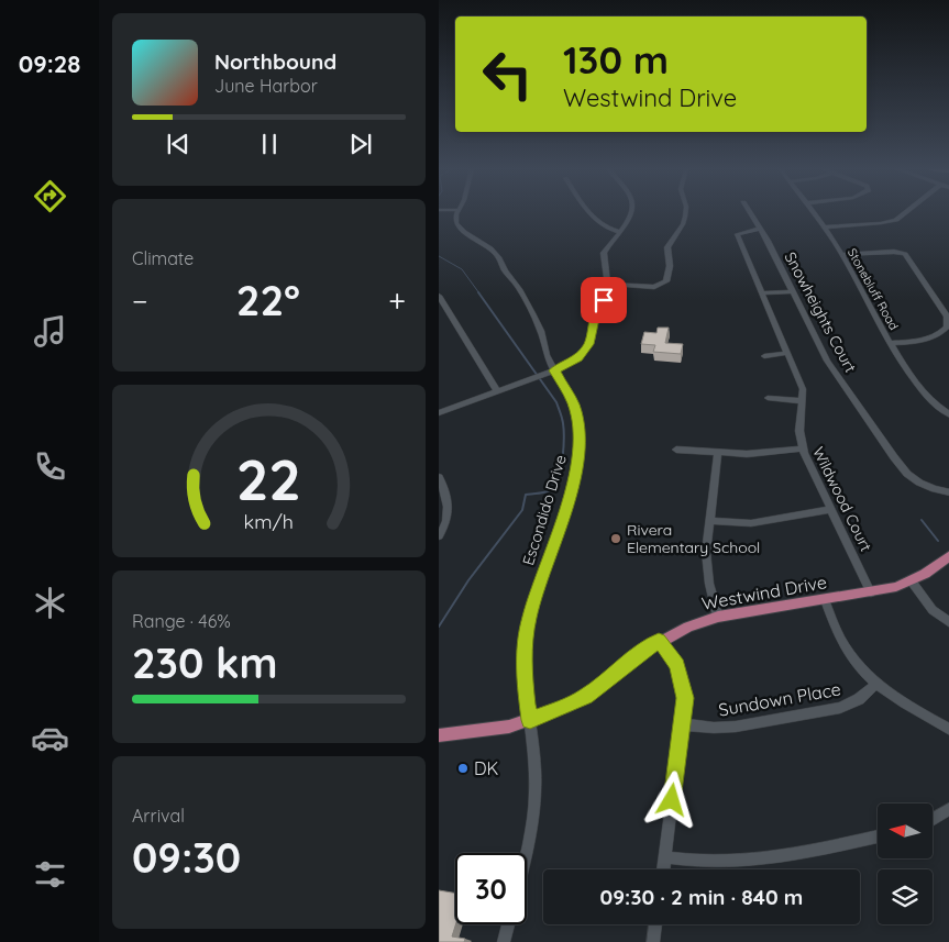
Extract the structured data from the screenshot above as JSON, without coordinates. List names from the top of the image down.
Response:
{
  "streets": {
    "main road": ["Westwind Drive"],
    "street": [
      "Stonebluff Road",
      "Snowheights Court",
      "Wildwood Court",
      "Escondido Drive",
      "Sundown Place"
    ]
  },
  "crossings": [
    ["Snowheights Court", "Wildwood Court"],
    ["Wildwood Court", "Westwind Drive"],
    ["Escondido Drive", "Westwind Drive"]
  ],
  "places": ["Rivera Elementary School", "DK"],
  "north": "left",
  "page": {
    "tabs": "09:28",
    "turn": ["130 m", "Westwind Drive"],
    "song": ["Northbound", "June Harbor"],
    "tile": [
      "Climate",
      ["Range · 46%", "230 km"],
      ["Arrival", "09:30"]
    ],
    "heat": ["−", "22°", "+"],
    "limit": "30",
    "trip": "09:30 · 2 min · 840 m",
    "gauge": ["22", "km/h"]
  }
}
